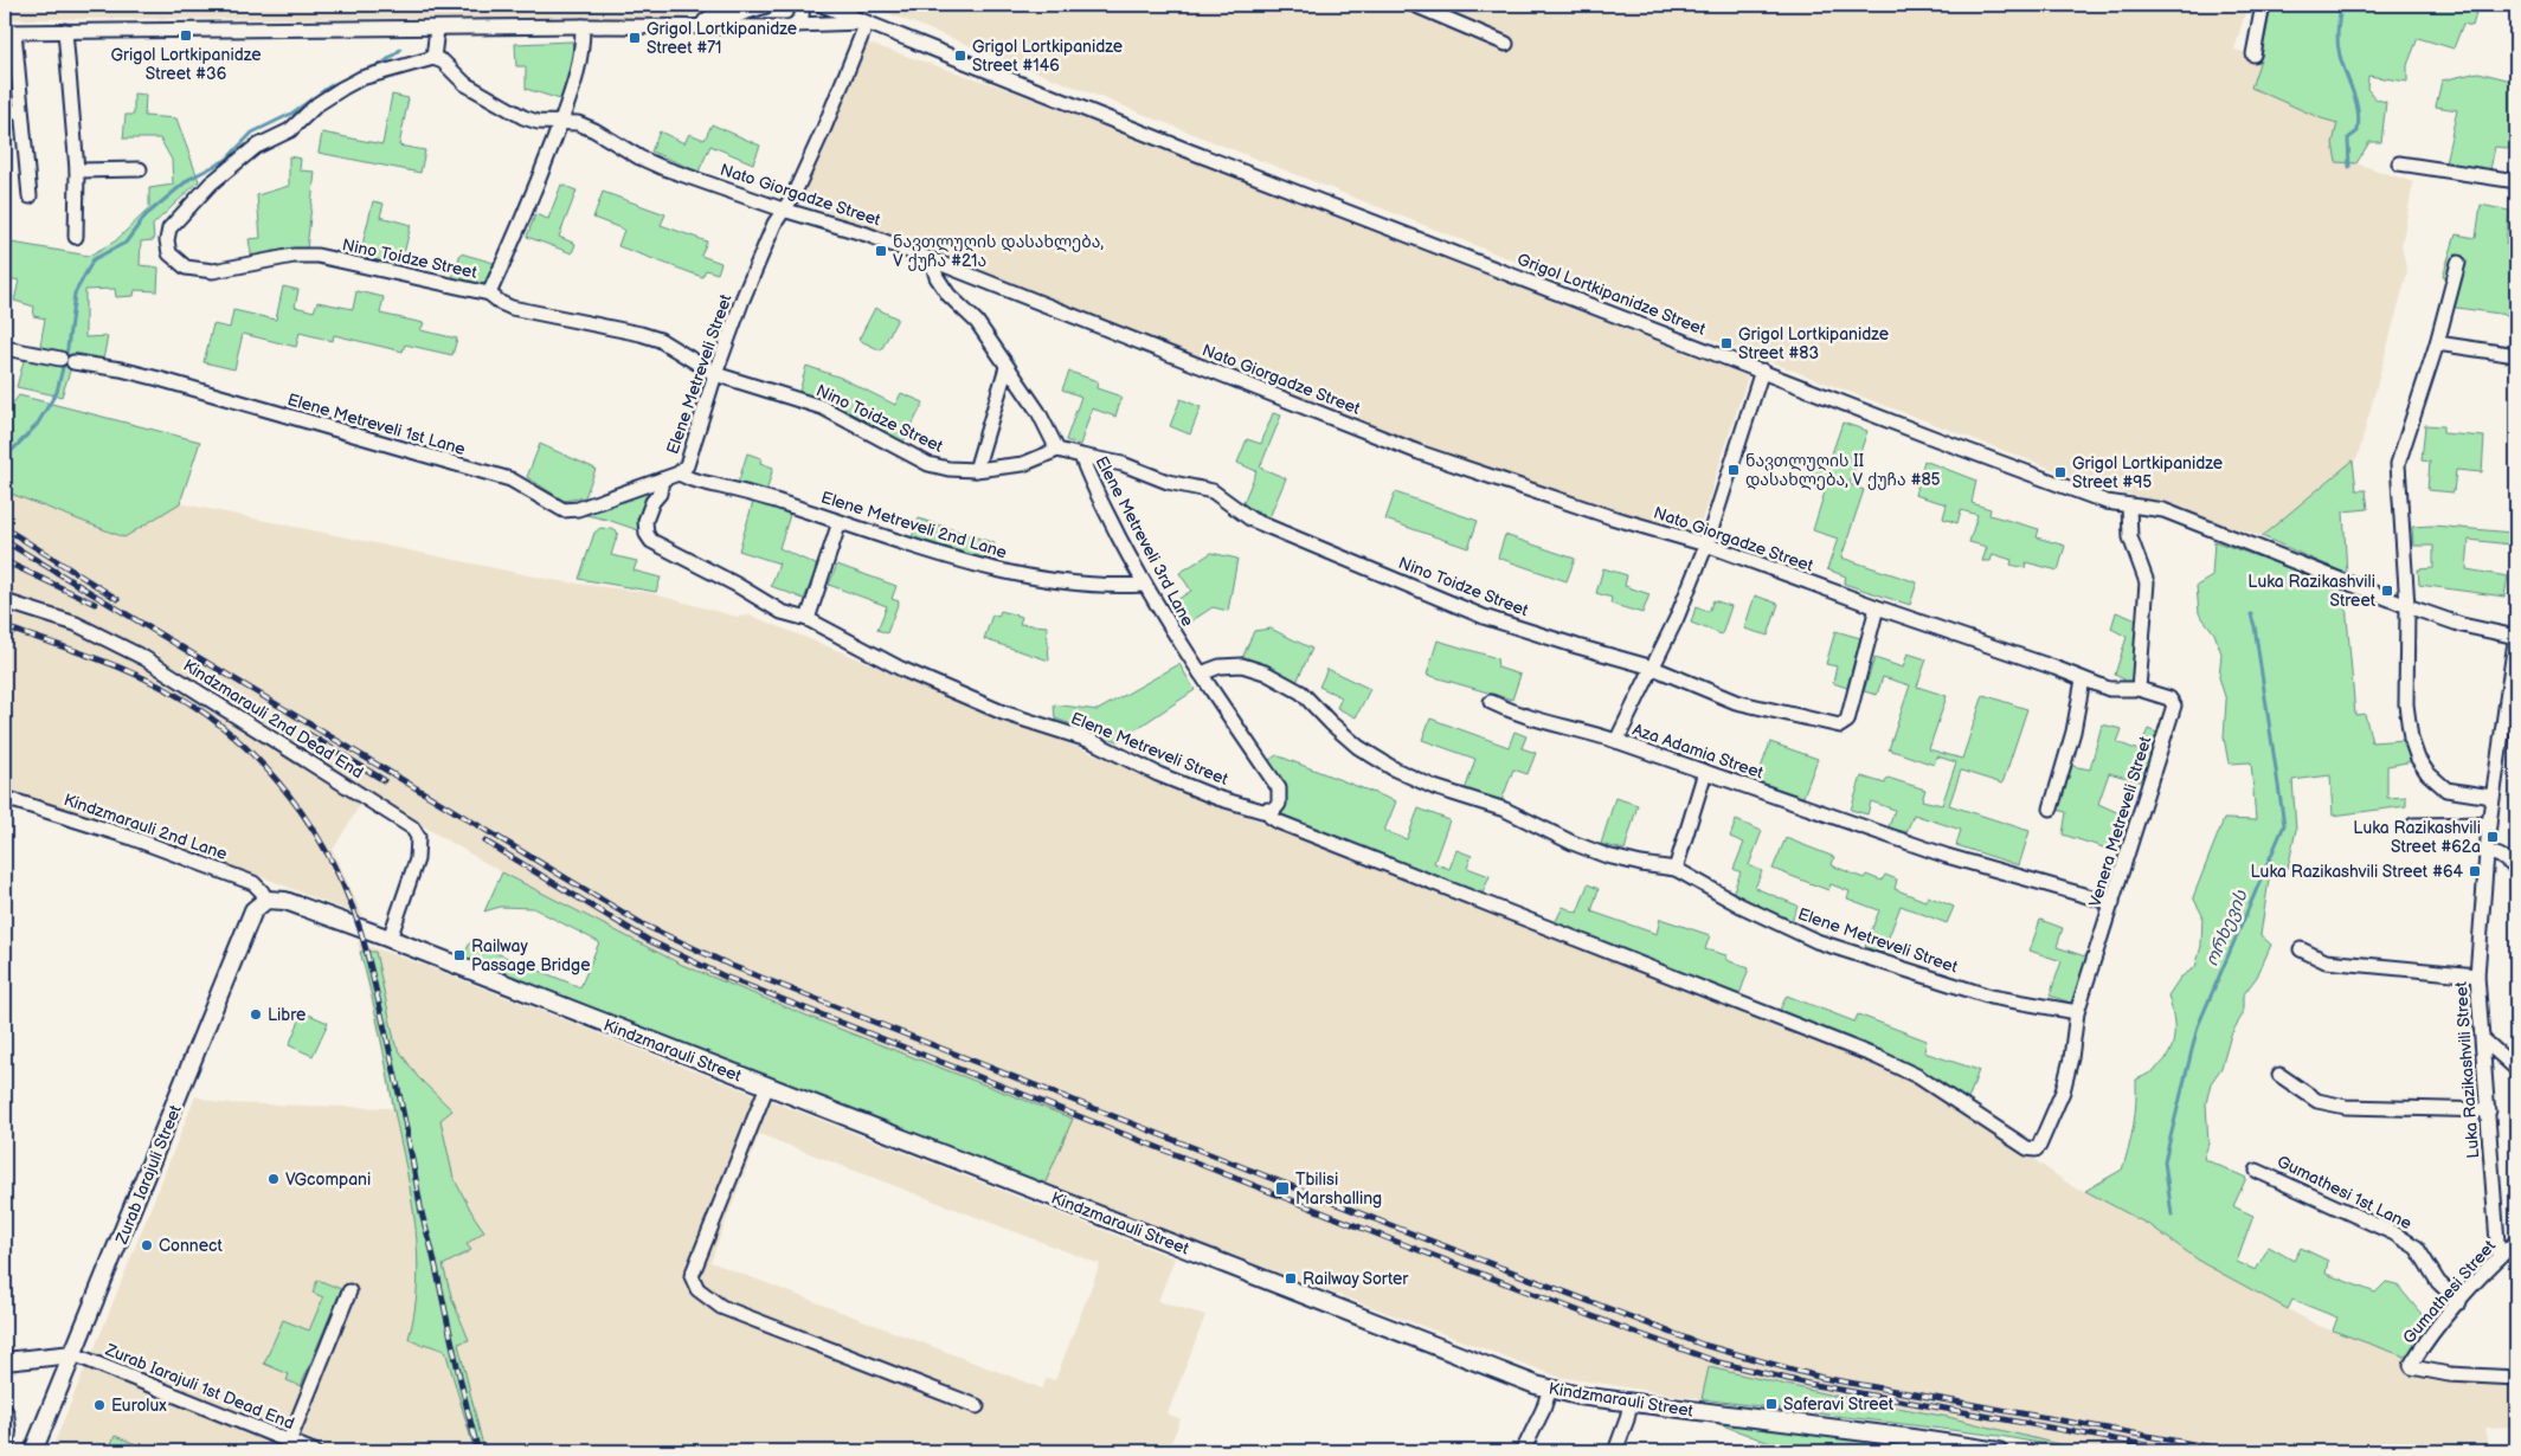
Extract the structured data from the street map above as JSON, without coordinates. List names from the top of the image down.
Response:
{
  "streets": {
    "main road": ["Kindzmarauli Street", "Zurab Iarajuli Street"],
    "street": [
      "Nato Giorgadze Street",
      "Nino Toidze Street",
      "Grigol Lortkipanidze Street",
      "Elene Metreveli Street",
      "Elene Metreveli 1st Lane",
      "Elene Metreveli 2nd Lane",
      "Elene Metreveli 3rd Lane",
      "Kindzmarauli 2nd Dead End",
      "Aza Adamia Street",
      "Venera Metreveli Street",
      "Kindzmarauli 2nd Lane",
      "Luka Razikashvili Street",
      "Gumathesi 1st Lane",
      "Gumathesi Street",
      "Zurab Iarajuli 1st Dead End"
    ]
  },
  "crossings": [
    ["Nato Giorgadze Street", "Nino Toidze Street"],
    ["Nato Giorgadze Street", "Elene Metreveli Street"],
    ["Nato Giorgadze Street", "Aza Adamia Street"],
    ["Nato Giorgadze Street", "Venera Metreveli Street"],
    ["Nino Toidze Street", "Elene Metreveli Street"],
    ["Nino Toidze Street", "Elene Metreveli 3rd Lane"],
    ["Nino Toidze Street", "Aza Adamia Street"],
    ["Grigol Lortkipanidze Street", "Elene Metreveli Street"],
    ["Grigol Lortkipanidze Street", "Aza Adamia Street"],
    ["Grigol Lortkipanidze Street", "Luka Razikashvili Street"],
    ["Elene Metreveli Street", "Elene Metreveli 1st Lane"],
    ["Elene Metreveli Street", "Elene Metreveli 2nd Lane"],
    ["Elene Metreveli Street", "Elene Metreveli 3rd Lane"],
    ["Elene Metreveli Street", "Venera Metreveli Street"],
    ["Elene Metreveli 2nd Lane", "Elene Metreveli 3rd Lane"],
    ["Kindzmarauli 2nd Dead End", "Kindzmarauli Street"],
    ["Aza Adamia Street", "Venera Metreveli Street"],
    ["Kindzmarauli 2nd Lane", "Kindzmarauli Street"],
    ["Kindzmarauli 2nd Lane", "Zurab Iarajuli Street"],
    ["Kindzmarauli Street", "Zurab Iarajuli Street"],
    ["Luka Razikashvili Street", "Gumathesi Street"],
    ["Zurab Iarajuli Street", "Zurab Iarajuli 1st Dead End"],
    ["Gumathesi 1st Lane", "Gumathesi Street"]
  ],
  "water": ["ორხევის"],
  "places": {
    "transit": [
      "Grigol Lortkipanidze Street #36",
      "Grigol Lortkipanidze Street #71",
      "Grigol Lortkipanidze Street #146",
      "ნავთლუღის დასახლება, V ქუჩა #21ა",
      "Grigol Lortkipanidze Street #83",
      "ნავთლუღის II დასახლება, V ქუჩა #85",
      "Grigol Lortkipanidze Street #95",
      "Luka Razikashvili Street",
      "Luka Razikashvili Street #62a",
      "Luka Razikashvili Street #64",
      "Railway Passage Bridge",
      "Tbilisi Marshalling",
      "Railway Sorter",
      "Saferavi Street"
    ],
    "other": [
      "Libre",
      "VGcompani",
      "Connect",
      "Eurolux"
    ]
  }
}
